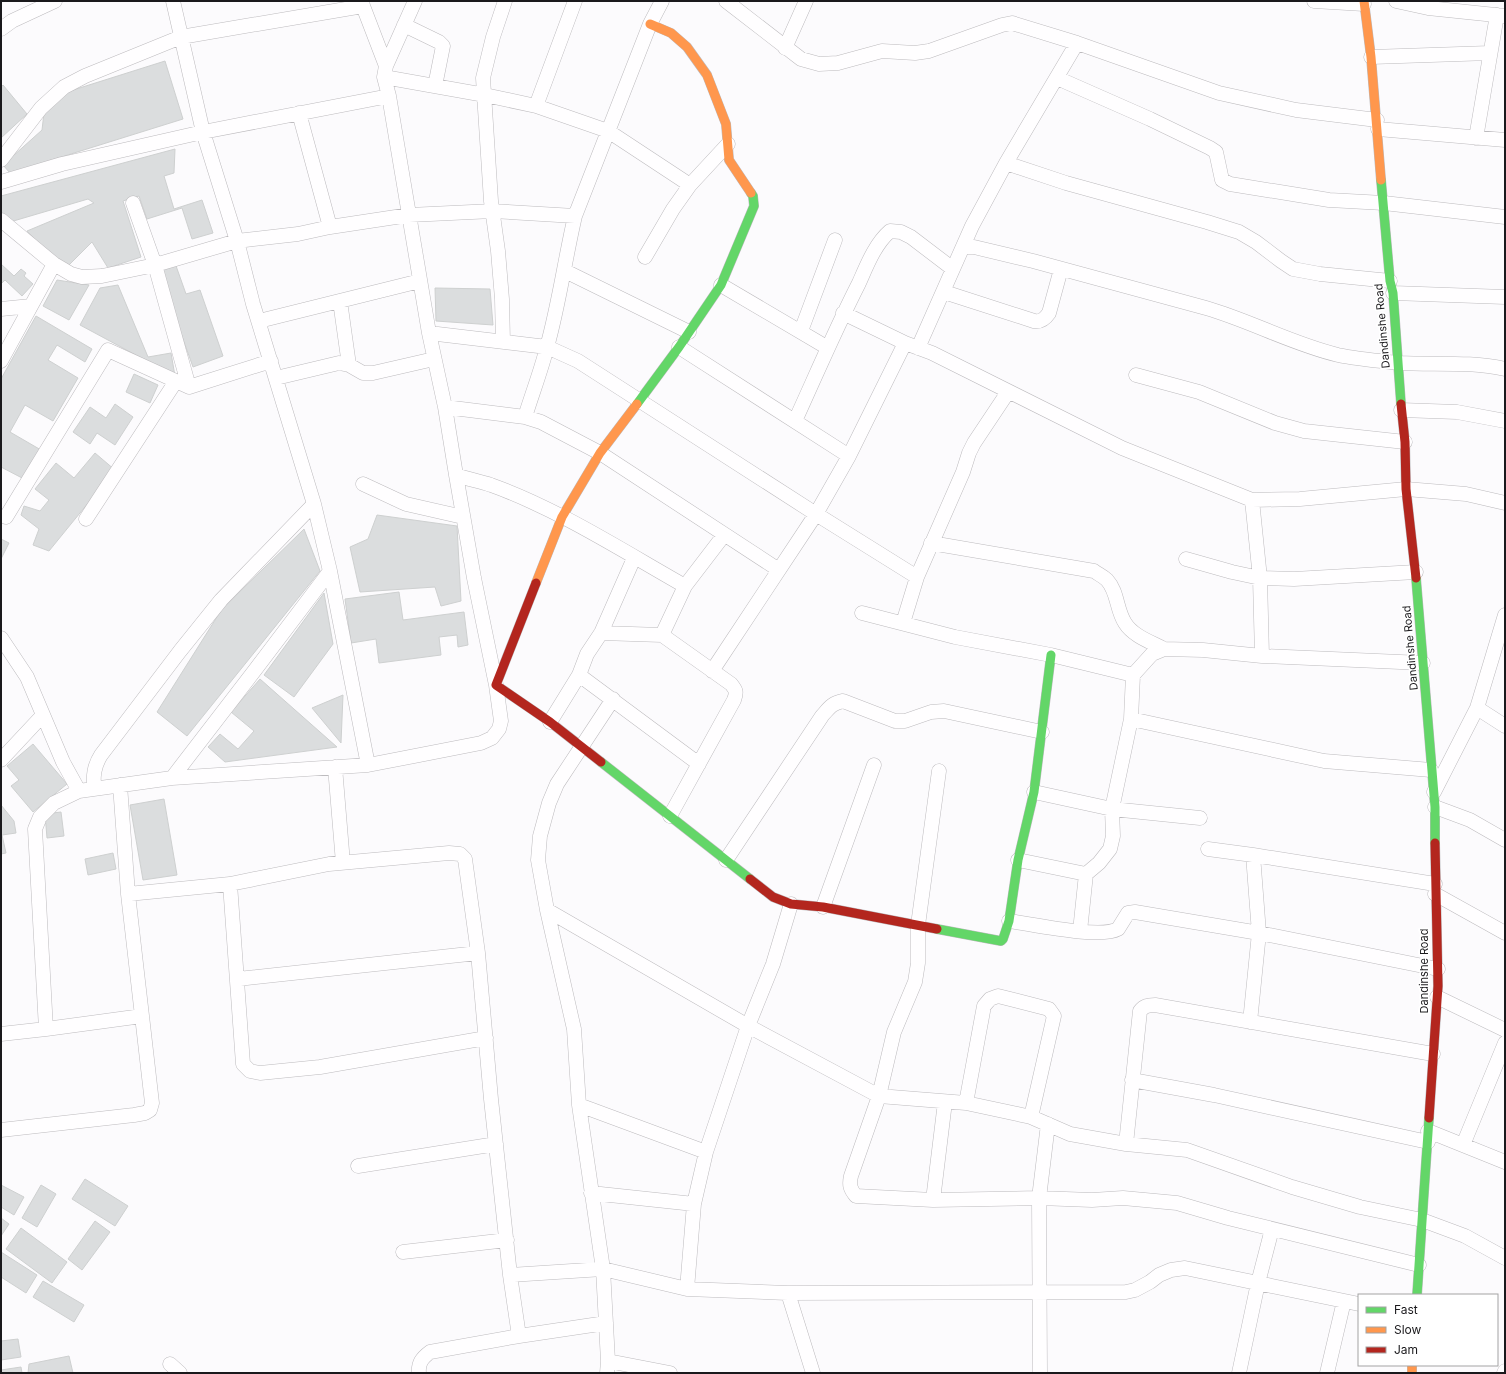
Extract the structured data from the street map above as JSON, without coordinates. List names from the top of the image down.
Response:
{
  "streets": {
    "street": ["Dandinshe Road"]
  },
  "legend": ["Fast", "Slow", "Jam"]
}
